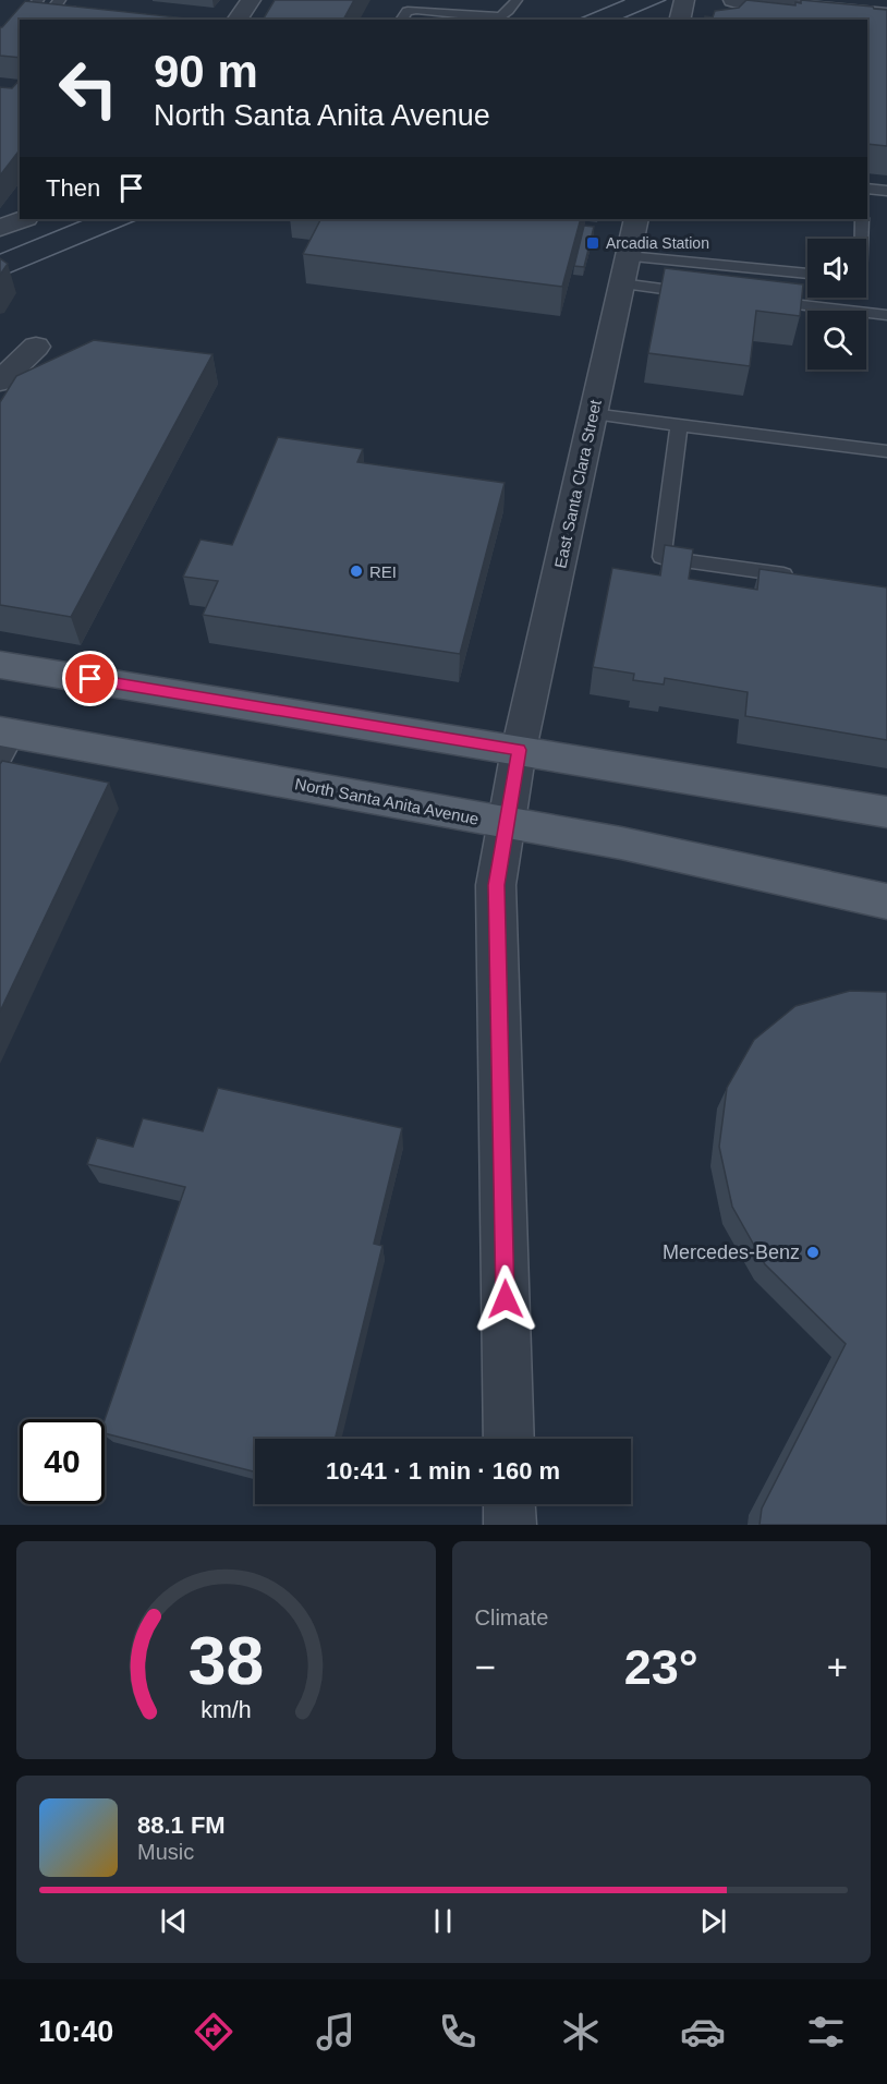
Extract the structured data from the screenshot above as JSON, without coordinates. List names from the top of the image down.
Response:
{
  "streets": {
    "main road": ["North Santa Anita Avenue"],
    "street": ["East Santa Clara Street"]
  },
  "crossings": [
    ["East Santa Clara Street", "North Santa Anita Avenue"]
  ],
  "places": {
    "transit": ["Arcadia Station"],
    "other": ["REI", "Mercedes-Benz"]
  },
  "page": {
    "turn": ["90 m", "North Santa Anita Avenue"],
    "then": "Then",
    "limit": "40",
    "trip": "10:41 · 1 min · 160 m",
    "tile": "Climate",
    "heat": ["−", "23°", "+"],
    "song": ["88.1 FM", "Music"],
    "tabs": "10:40",
    "gauge": ["38", "km/h"]
  }
}
